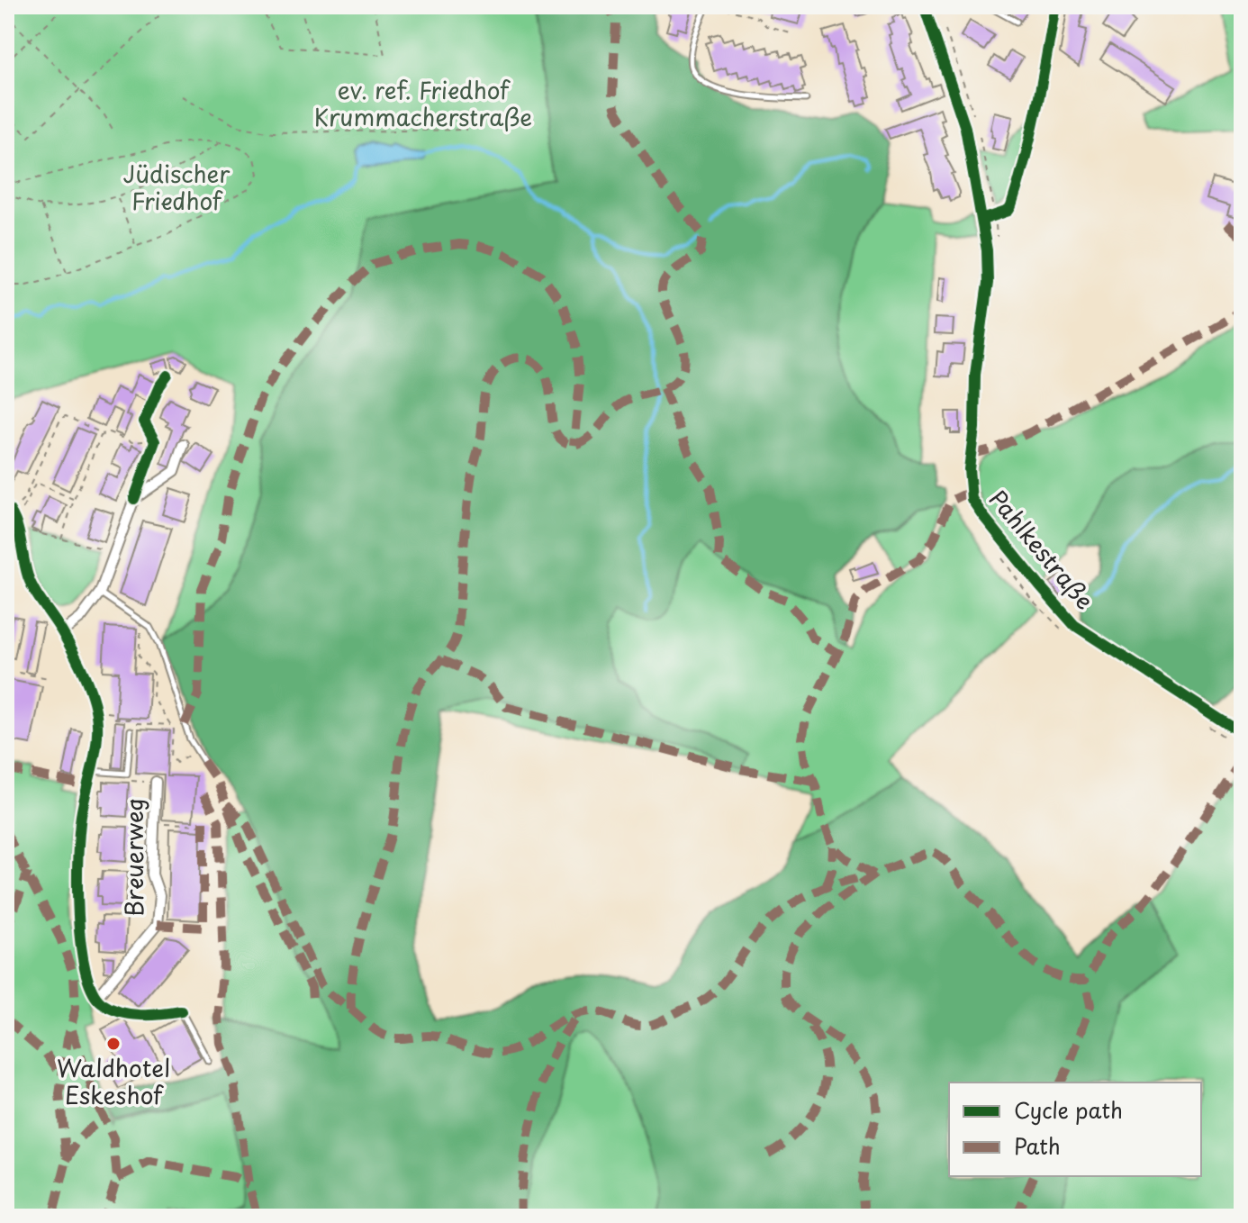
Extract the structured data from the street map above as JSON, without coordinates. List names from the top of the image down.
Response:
{
  "streets": {
    "street": ["Pahlkestraße", "Breuerweg"]
  },
  "parks": ["ev. ref. Friedhof Krummacherstraße", "Jüdischer Friedhof"],
  "places": ["Waldhotel Eskeshof"],
  "legend": ["Cycle path", "Path"]
}
